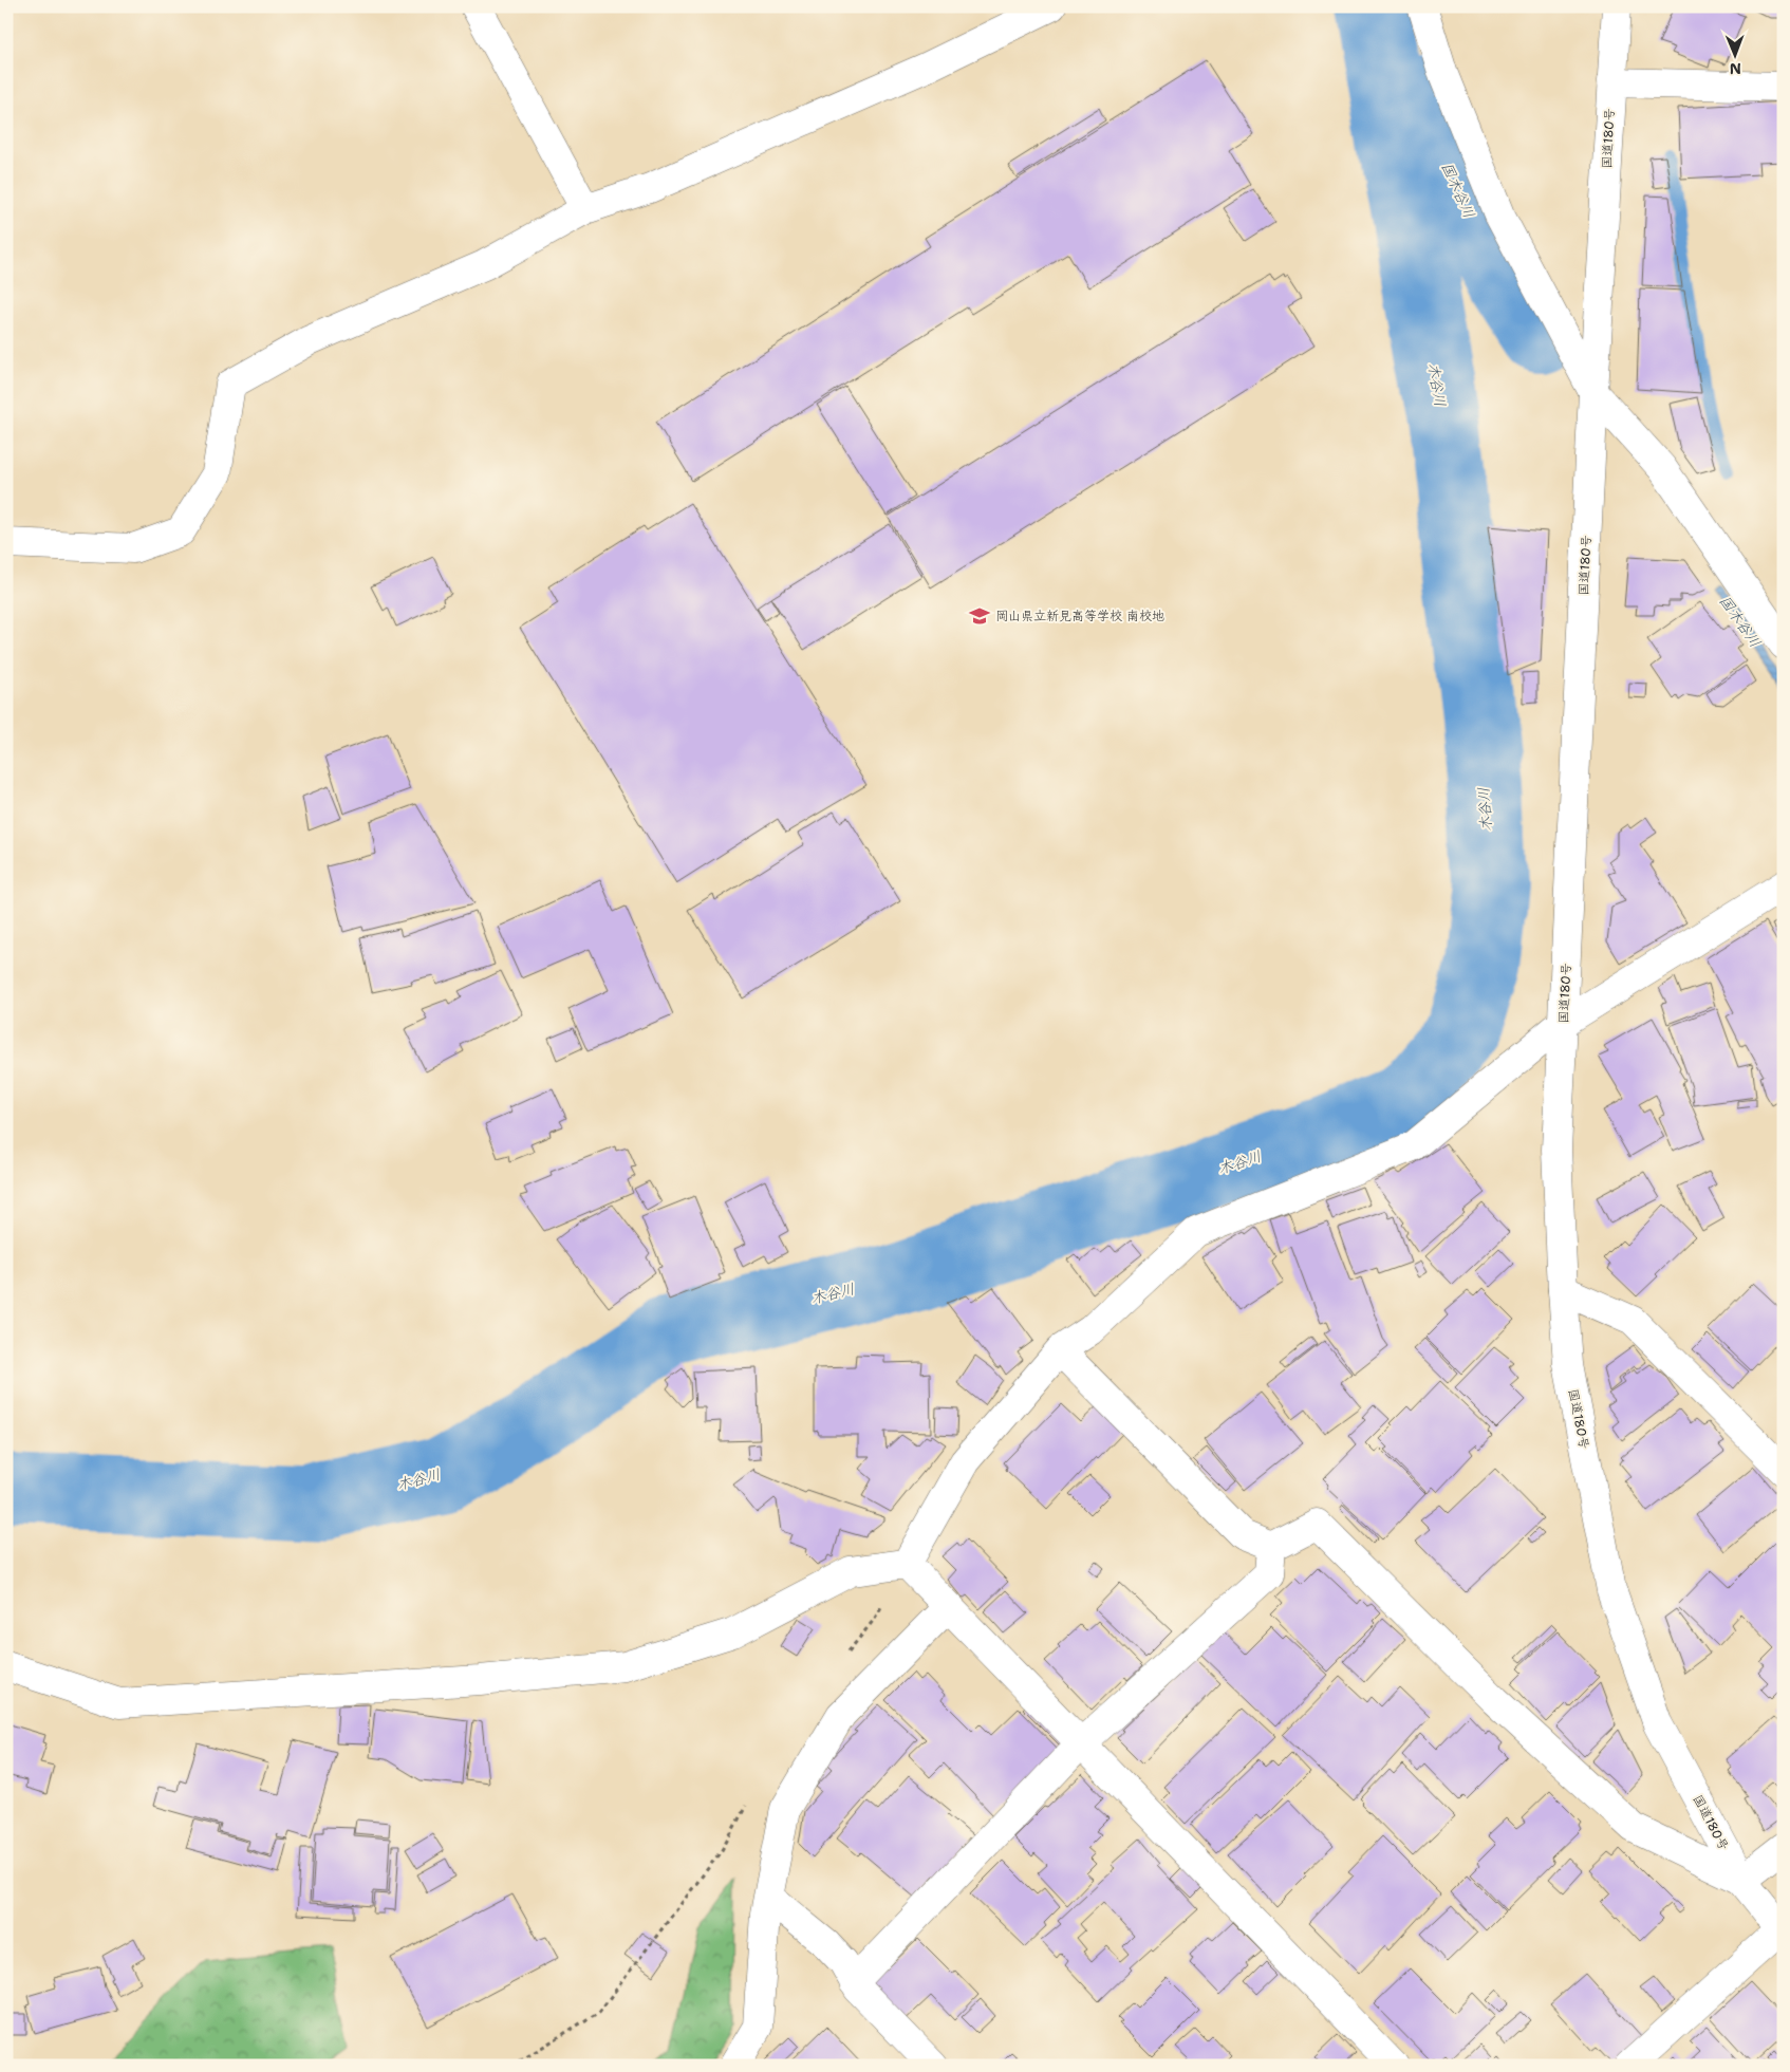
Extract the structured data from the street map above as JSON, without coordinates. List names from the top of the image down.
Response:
{
  "streets": {
    "main road": ["国道180号"]
  },
  "water": ["国木谷川", "木谷川"],
  "places": {
    "school or university": ["岡山県立新見高等学校 南校地"]
  },
  "north": "bottom"
}
